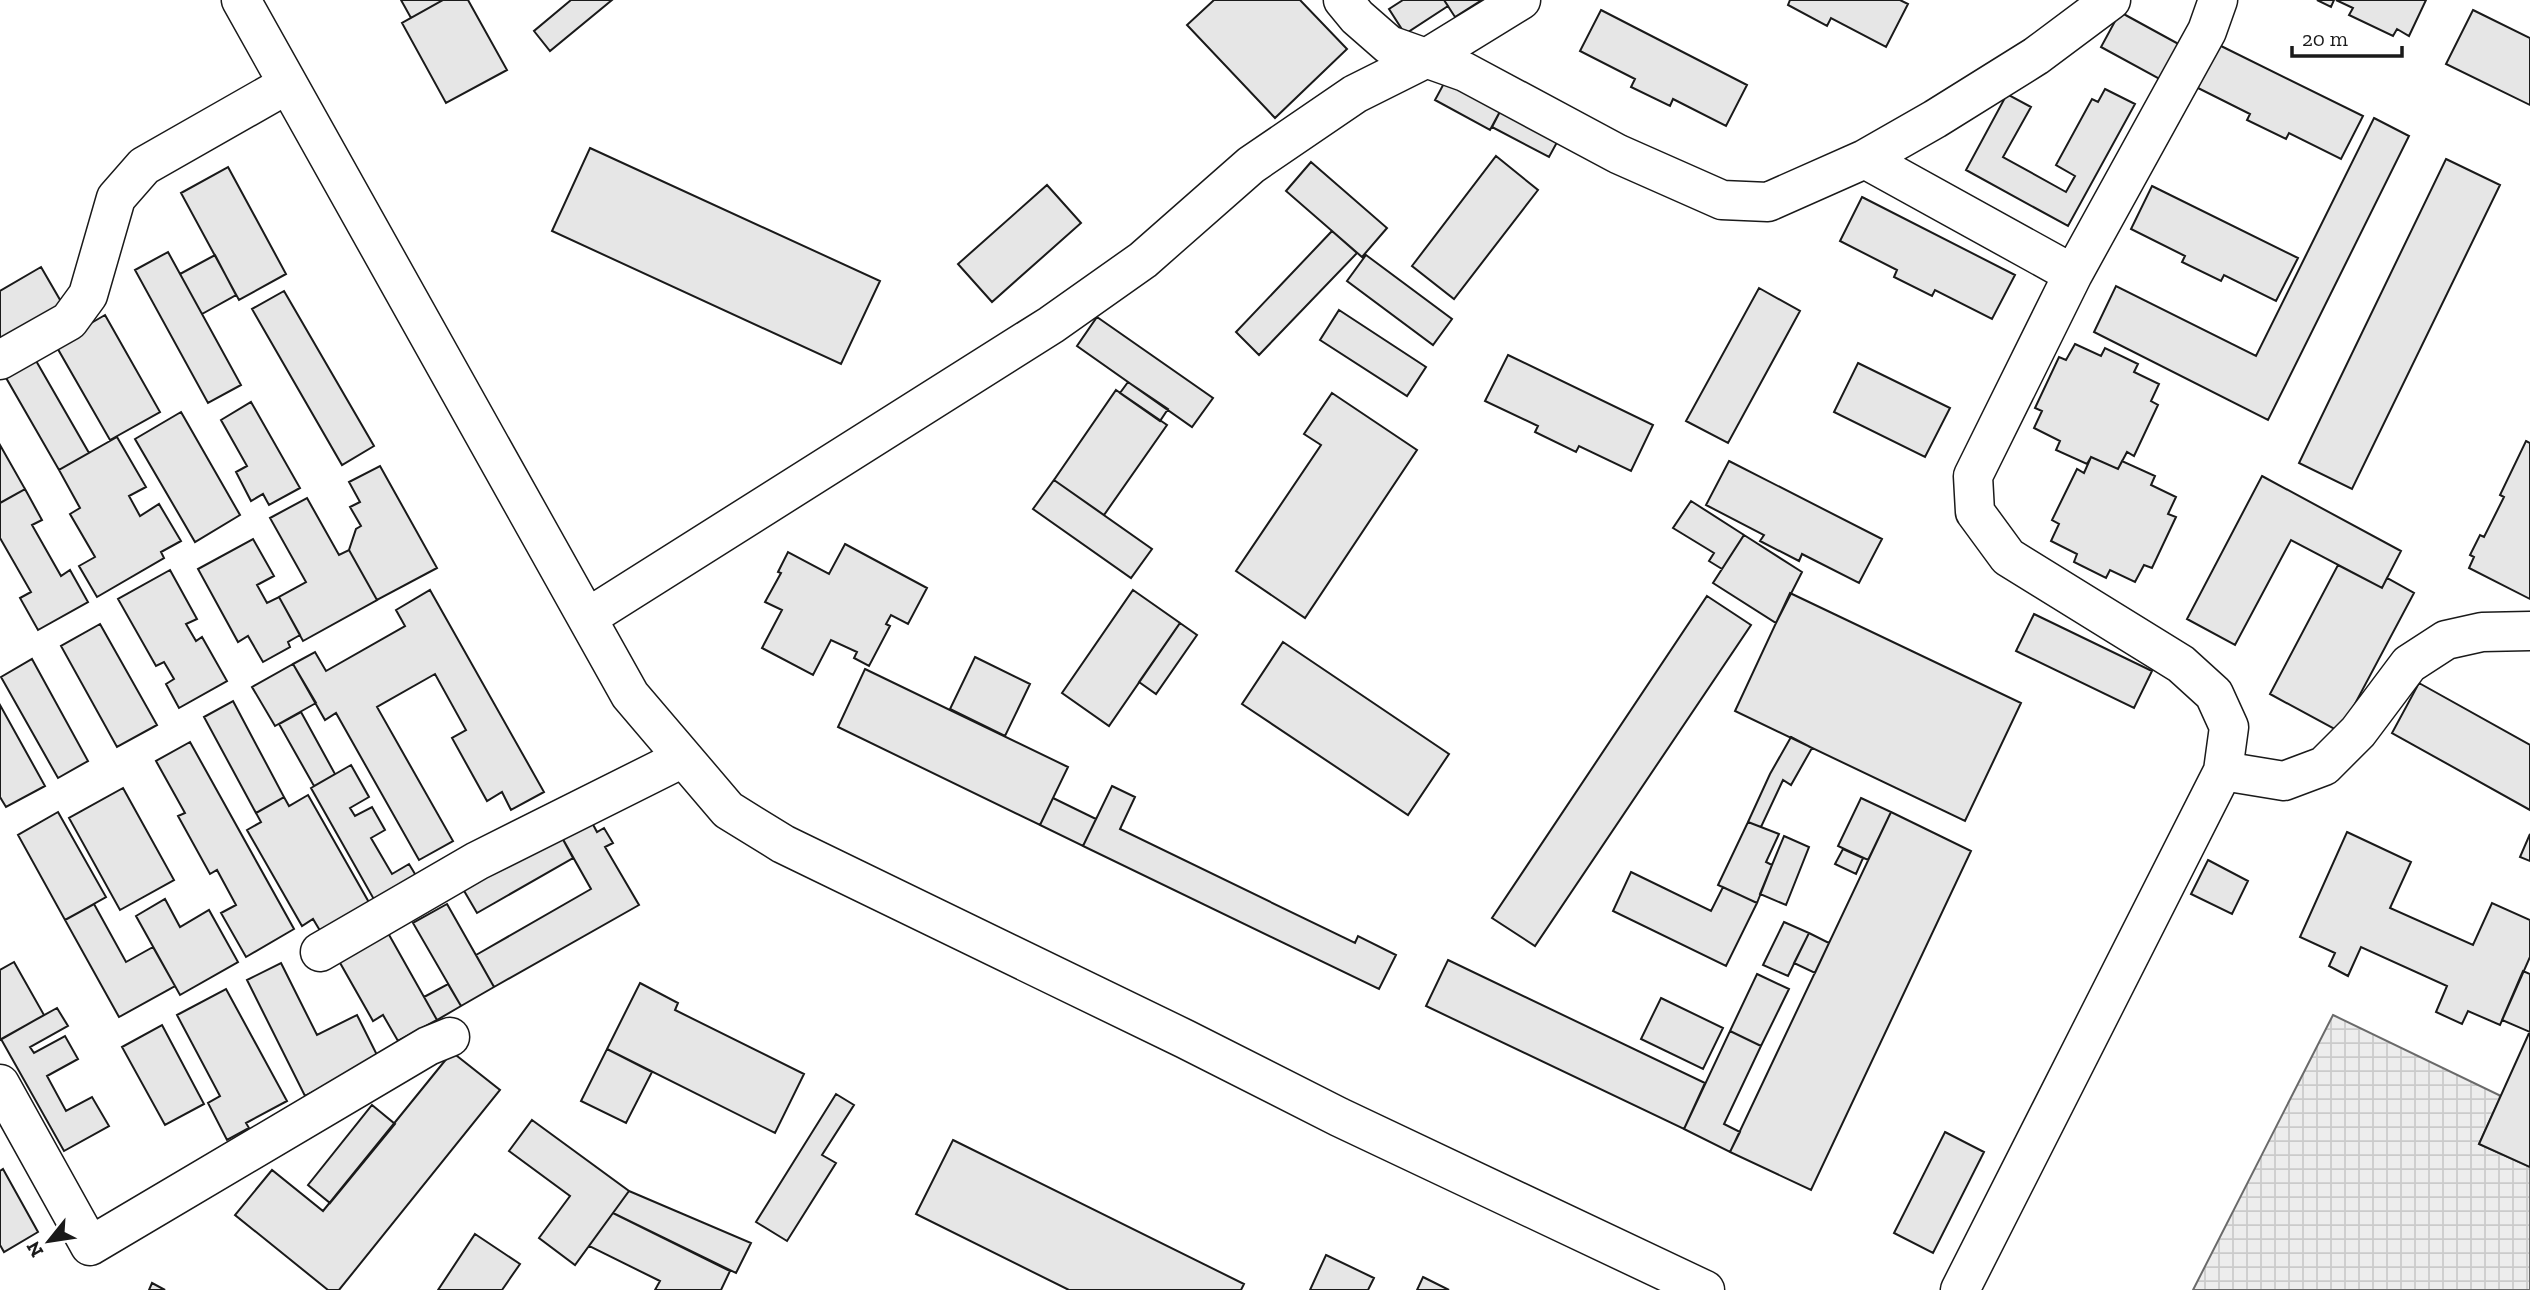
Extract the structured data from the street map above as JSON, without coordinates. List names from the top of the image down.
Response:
{
  "scale_bar": "20 m",
  "north": "bottom left"
}
